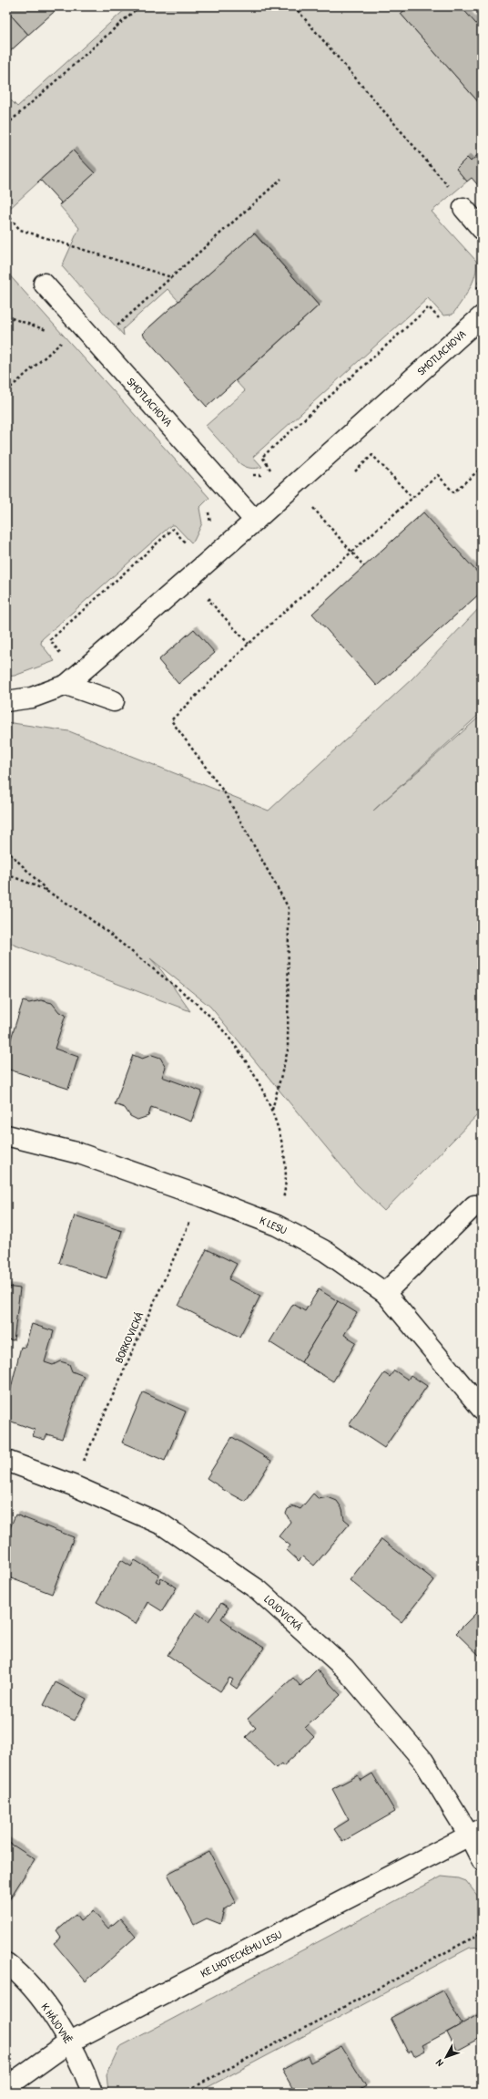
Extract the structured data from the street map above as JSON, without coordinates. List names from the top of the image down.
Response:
{
  "streets": {
    "street": [
      "SMOTLACHOVA",
      "K LESU",
      "LOJOVICKÁ",
      "KE LHOTECKÉMU LESU",
      "K HÁJOVNĚ"
    ],
    "path": ["BORKOVICKÁ"]
  },
  "crossings": [
    ["K LESU", "BORKOVICKÁ"],
    ["BORKOVICKÁ", "LOJOVICKÁ"],
    ["LOJOVICKÁ", "KE LHOTECKÉMU LESU"],
    ["KE LHOTECKÉMU LESU", "K HÁJOVNĚ"]
  ],
  "north": "bottom left"
}
